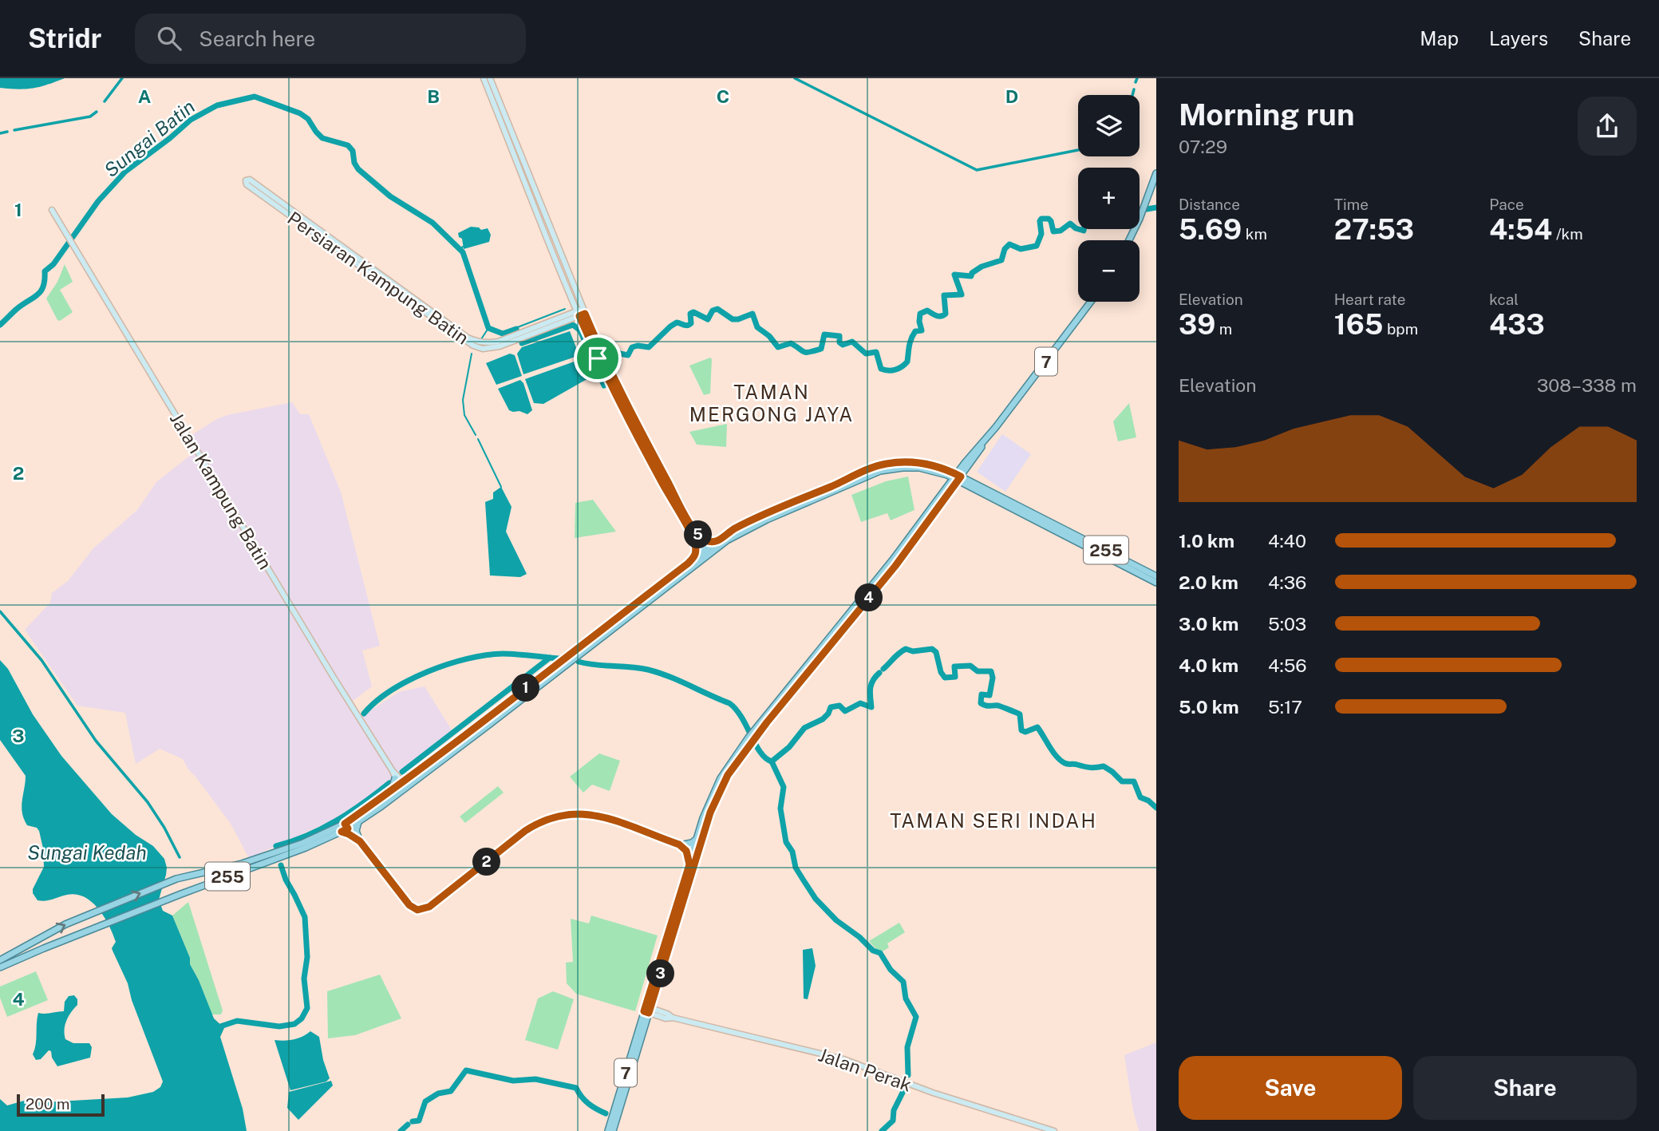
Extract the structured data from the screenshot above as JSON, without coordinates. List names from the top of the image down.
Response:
{
  "streets": {
    "main road": ["7", "255"],
    "street": ["Persiaran Kampung Batin", "Jalan Kampung Batin", "Jalan Perak"]
  },
  "crossings": [
    ["7", "255"],
    ["7", "Jalan Perak"],
    ["Jalan Kampung Batin", "255"]
  ],
  "districts": ["TAMAN MERGONG JAYA", "TAMAN SERI INDAH"],
  "water": ["Sungai Batin", "Sungai Kedah"],
  "scale_bar": "200 m",
  "page": {
    "header": "Stridr",
    "search": "Search here",
    "nav": ["Map", "Layers", "Share"],
    "heading": ["Morning run", "07:29"],
    "map_buttons": ["+", "−"],
    "stats": [
      ["Distance", "5.69 km"],
      ["Time", "27:53"],
      ["Pace", "4:54 /km"],
      ["Elevation", "39 m"],
      ["Heart rate", "165 bpm"],
      ["kcal", "433"]
    ],
    "chart": ["Elevation", "308–338 m"],
    "list": [
      {
        "name": "1.0 km",
        "note": "4:40"
      },
      {
        "name": "2.0 km",
        "note": "4:36"
      },
      {
        "name": "3.0 km",
        "note": "5:03"
      },
      {
        "name": "4.0 km",
        "note": "4:56"
      },
      {
        "name": "5.0 km",
        "note": "5:17"
      }
    ],
    "pins": [
      "5",
      "4",
      "1",
      "2",
      "3"
    ],
    "buttons": ["Save", "Share"],
    "scale": "200 m"
  },
  "grid": {
    "columns": [
      "A",
      "B",
      "C",
      "D"
    ],
    "rows": [
      "1",
      "2",
      "3",
      "4"
    ]
  }
}
